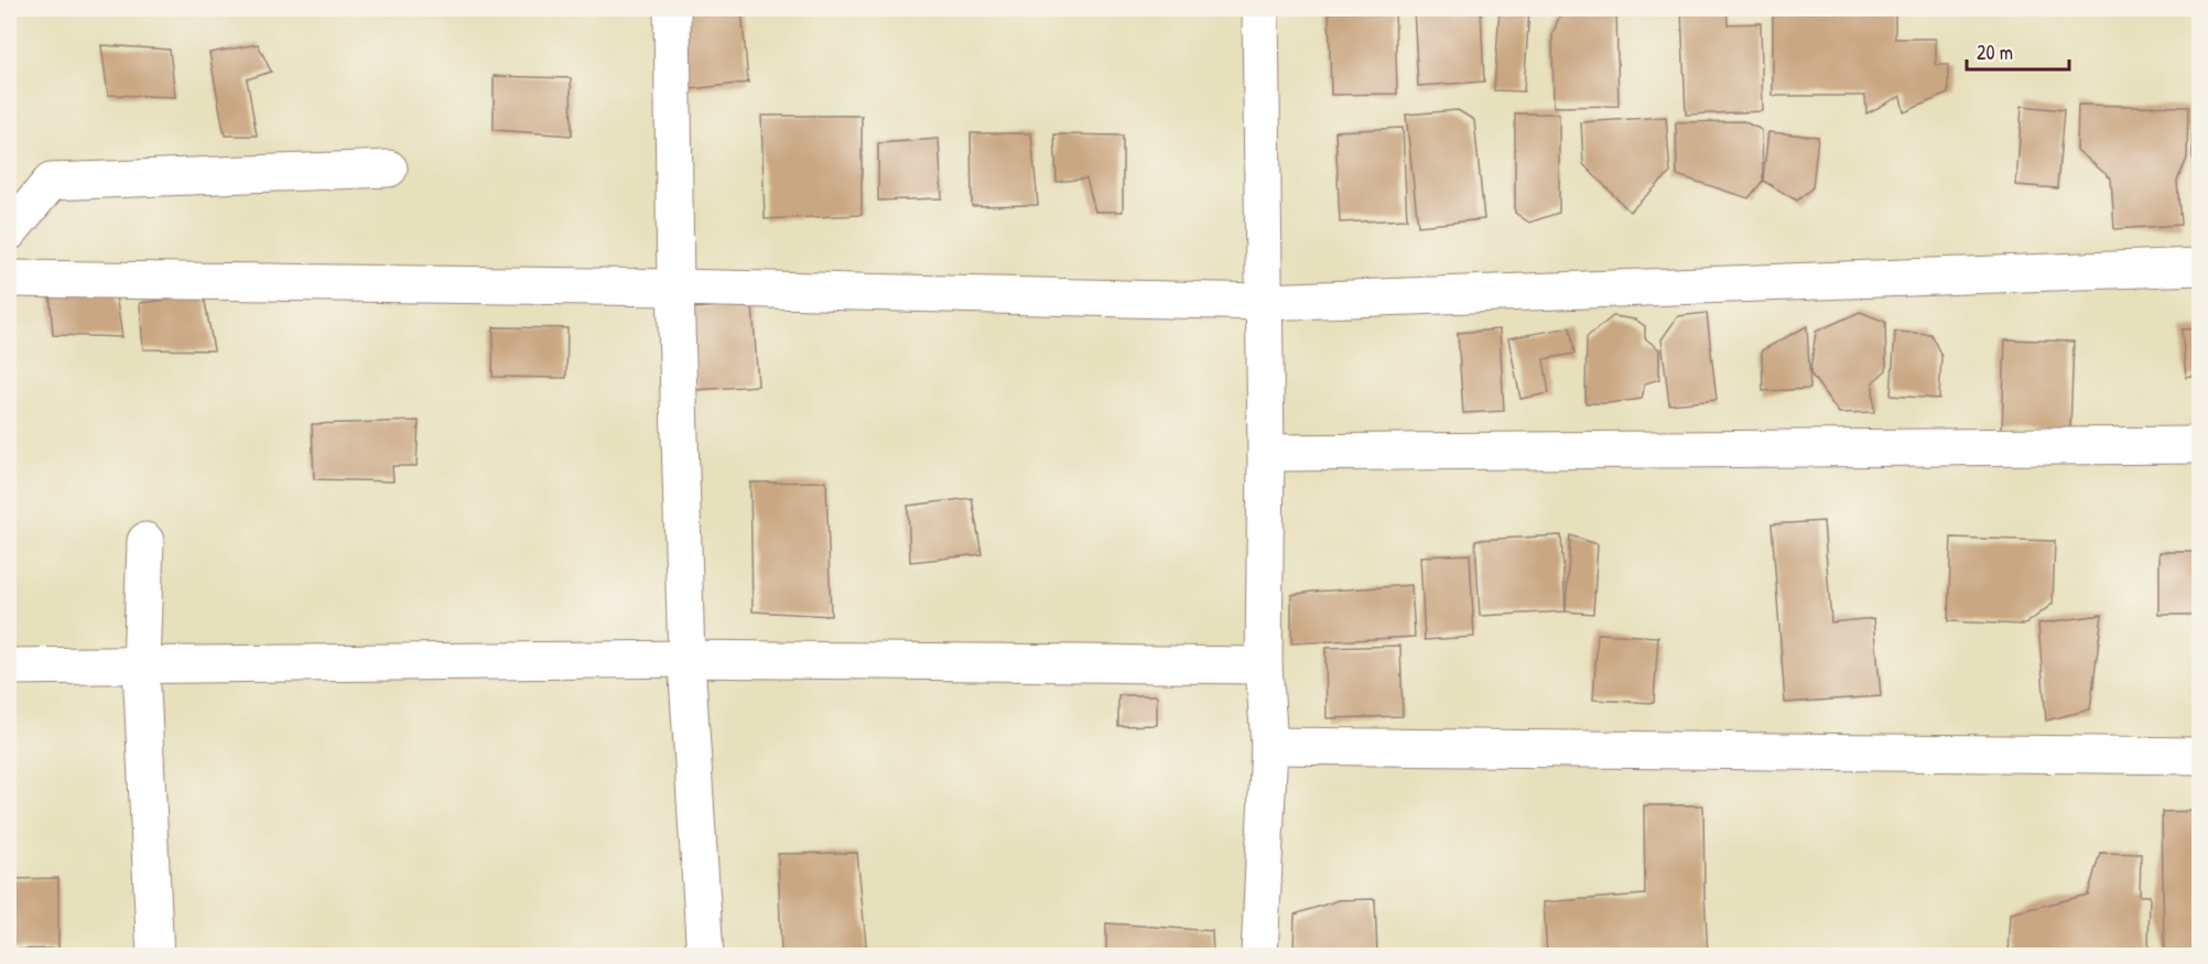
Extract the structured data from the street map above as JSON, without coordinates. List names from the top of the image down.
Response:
{
  "scale_bar": "20 m"
}
